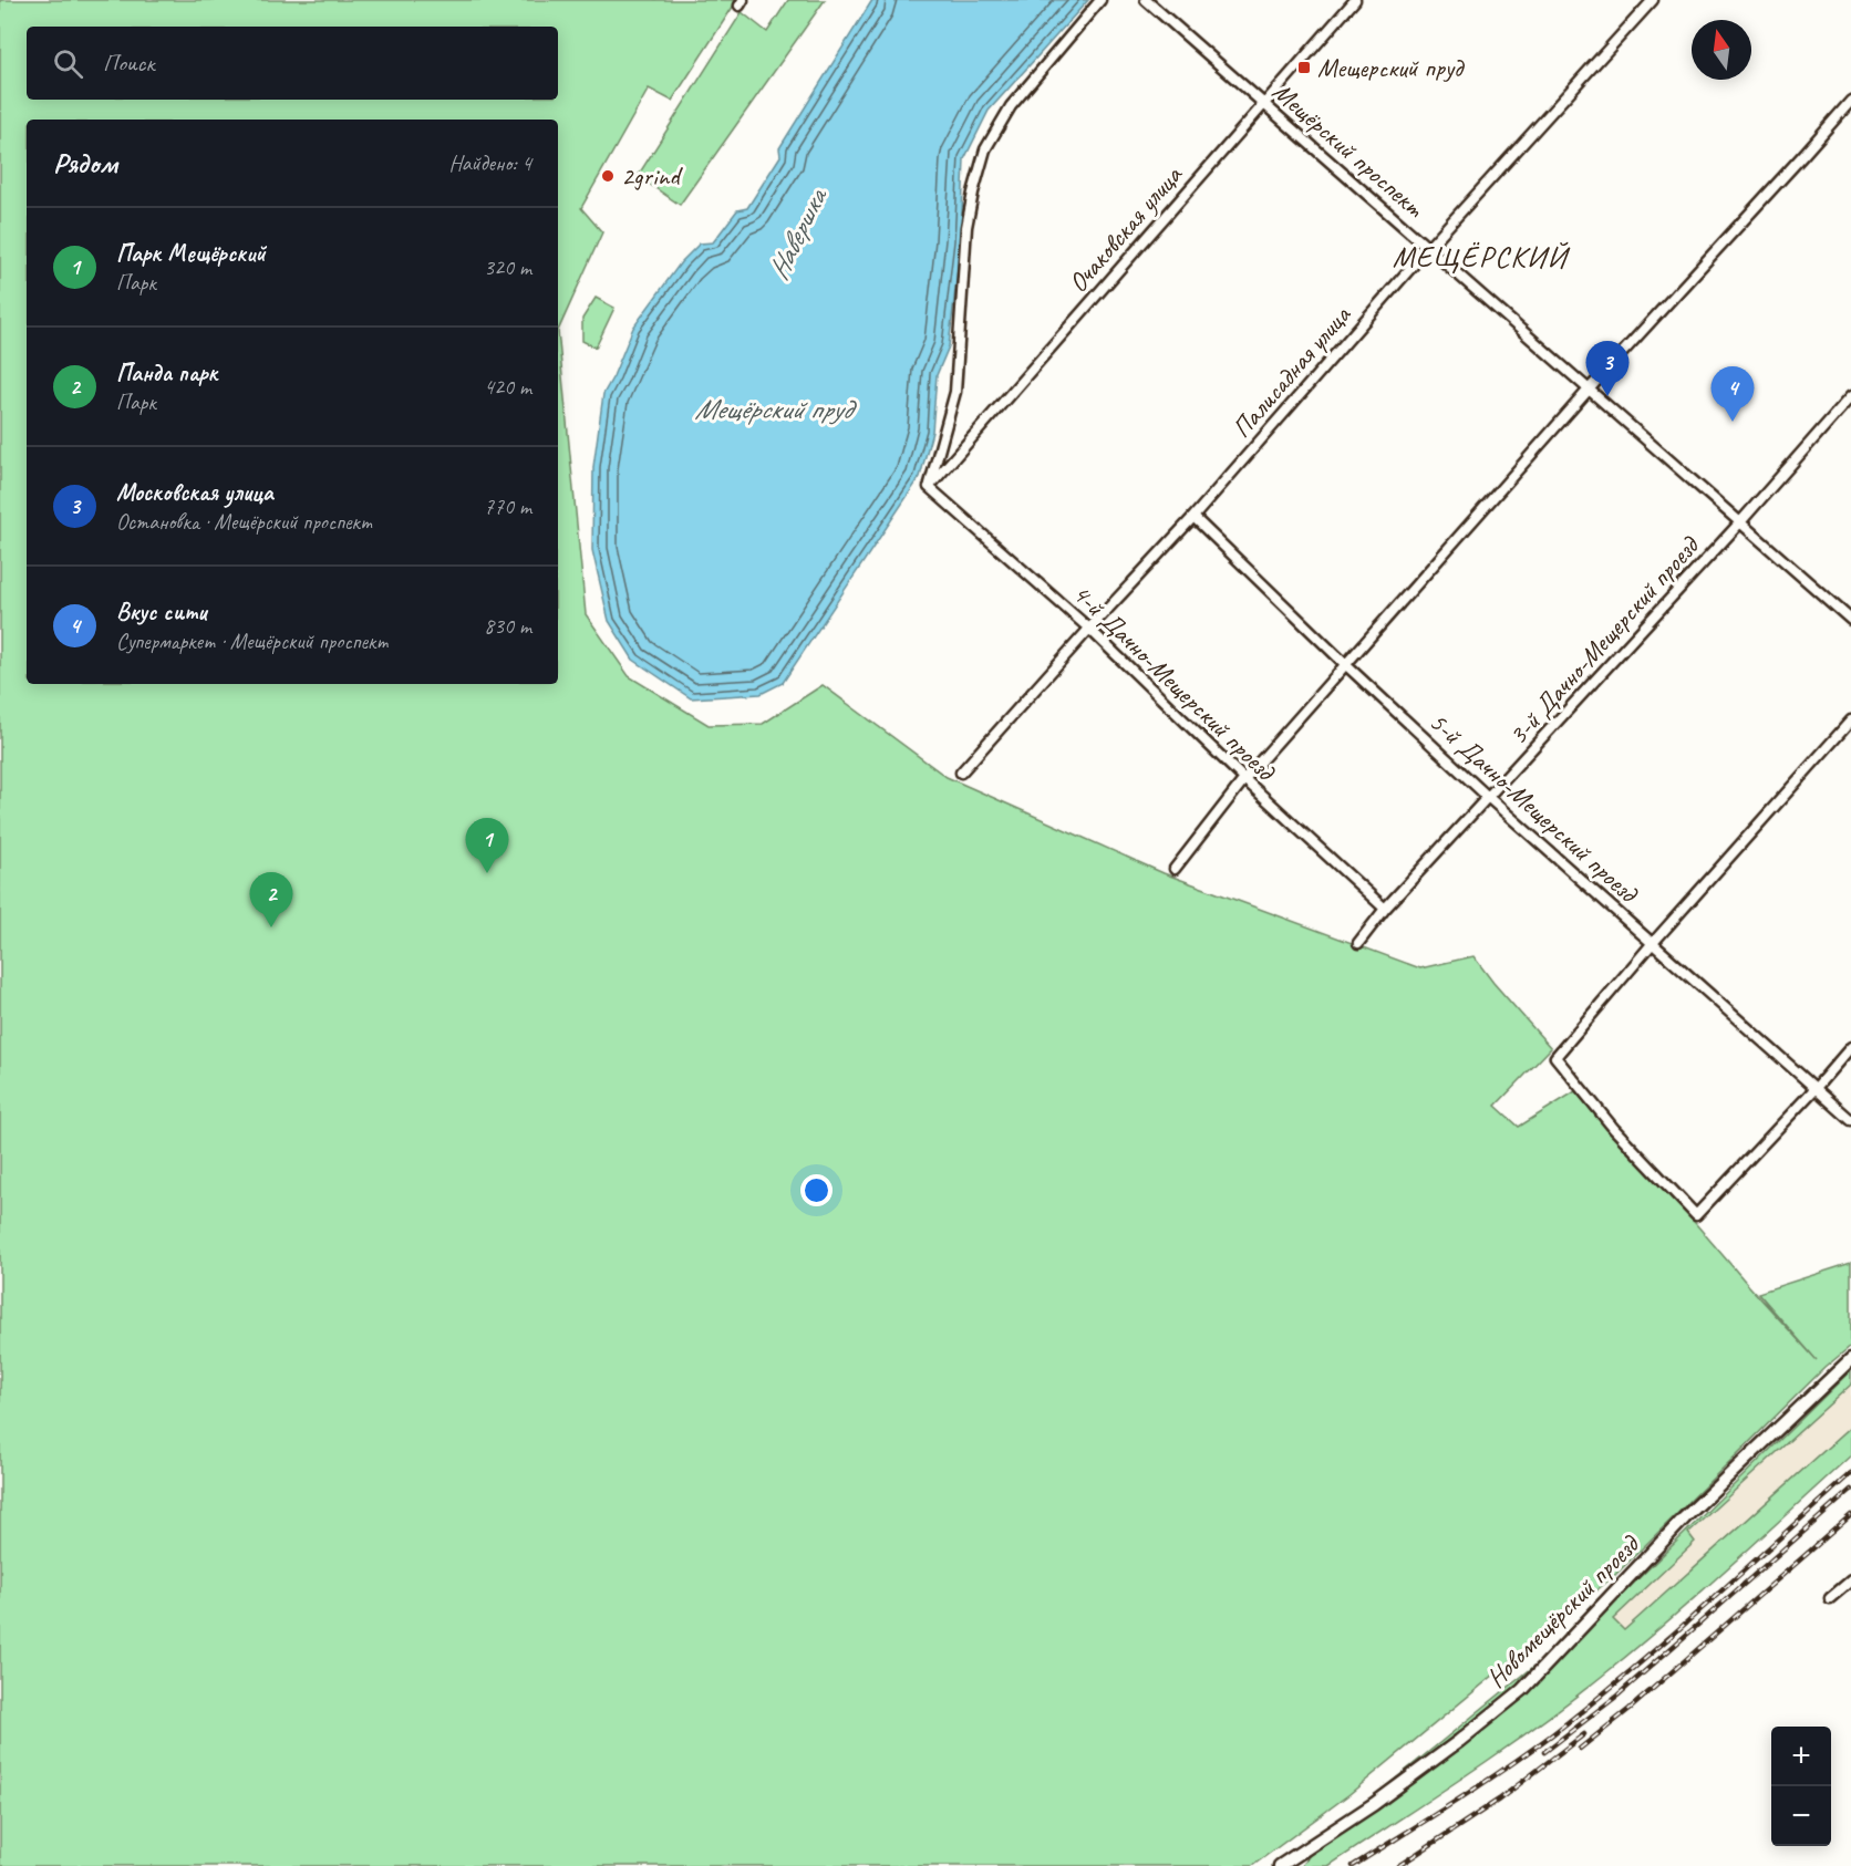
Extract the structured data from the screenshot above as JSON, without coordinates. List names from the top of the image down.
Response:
{
  "streets": {
    "street": [
      "Мещёрский проспект",
      "Очаковская улица",
      "Палисадная улица",
      "3-й Дачно-Мещерский проезд",
      "4-й Дачно-Мещерский проезд",
      "5-й Дачно-Мещерский проезд",
      "Новомещёрский проезд"
    ]
  },
  "crossings": [
    ["Мещёрский проспект", "Очаковская улица"],
    ["Мещёрский проспект", "Палисадная улица"],
    ["Мещёрский проспект", "3-й Дачно-Мещерский проезд"],
    ["Очаковская улица", "4-й Дачно-Мещерский проезд"],
    ["Палисадная улица", "4-й Дачно-Мещерский проезд"],
    ["Палисадная улица", "5-й Дачно-Мещерский проезд"],
    ["3-й Дачно-Мещерский проезд", "4-й Дачно-Мещерский проезд"],
    ["3-й Дачно-Мещерский проезд", "5-й Дачно-Мещерский проезд"]
  ],
  "districts": ["МЕЩЁРСКИЙ"],
  "water": ["Навершка", "Мещёрский пруд"],
  "places": {
    "transit": ["Мещерский пруд"],
    "other": ["2grind"]
  },
  "north": "top",
  "page": {
    "search": "Поиск",
    "heading": ["Рядом", "Найдено: 4"],
    "list": [
      {
        "mark": "1",
        "name": "Парк Мещёрский",
        "note": "Парк",
        "value": "320 m"
      },
      {
        "mark": "2",
        "name": "Панда парк",
        "note": "Парк",
        "value": "420 m"
      },
      {
        "mark": "3",
        "name": "Московская улица",
        "note": "Остановка · Мещёрский проспект",
        "value": "770 m"
      },
      {
        "mark": "4",
        "name": "Вкус сити",
        "note": "Супермаркет · Мещёрский проспект",
        "value": "830 m"
      }
    ],
    "pins": [
      "3",
      "4",
      "1",
      "2"
    ],
    "map_buttons": ["+", "−"]
  }
}
